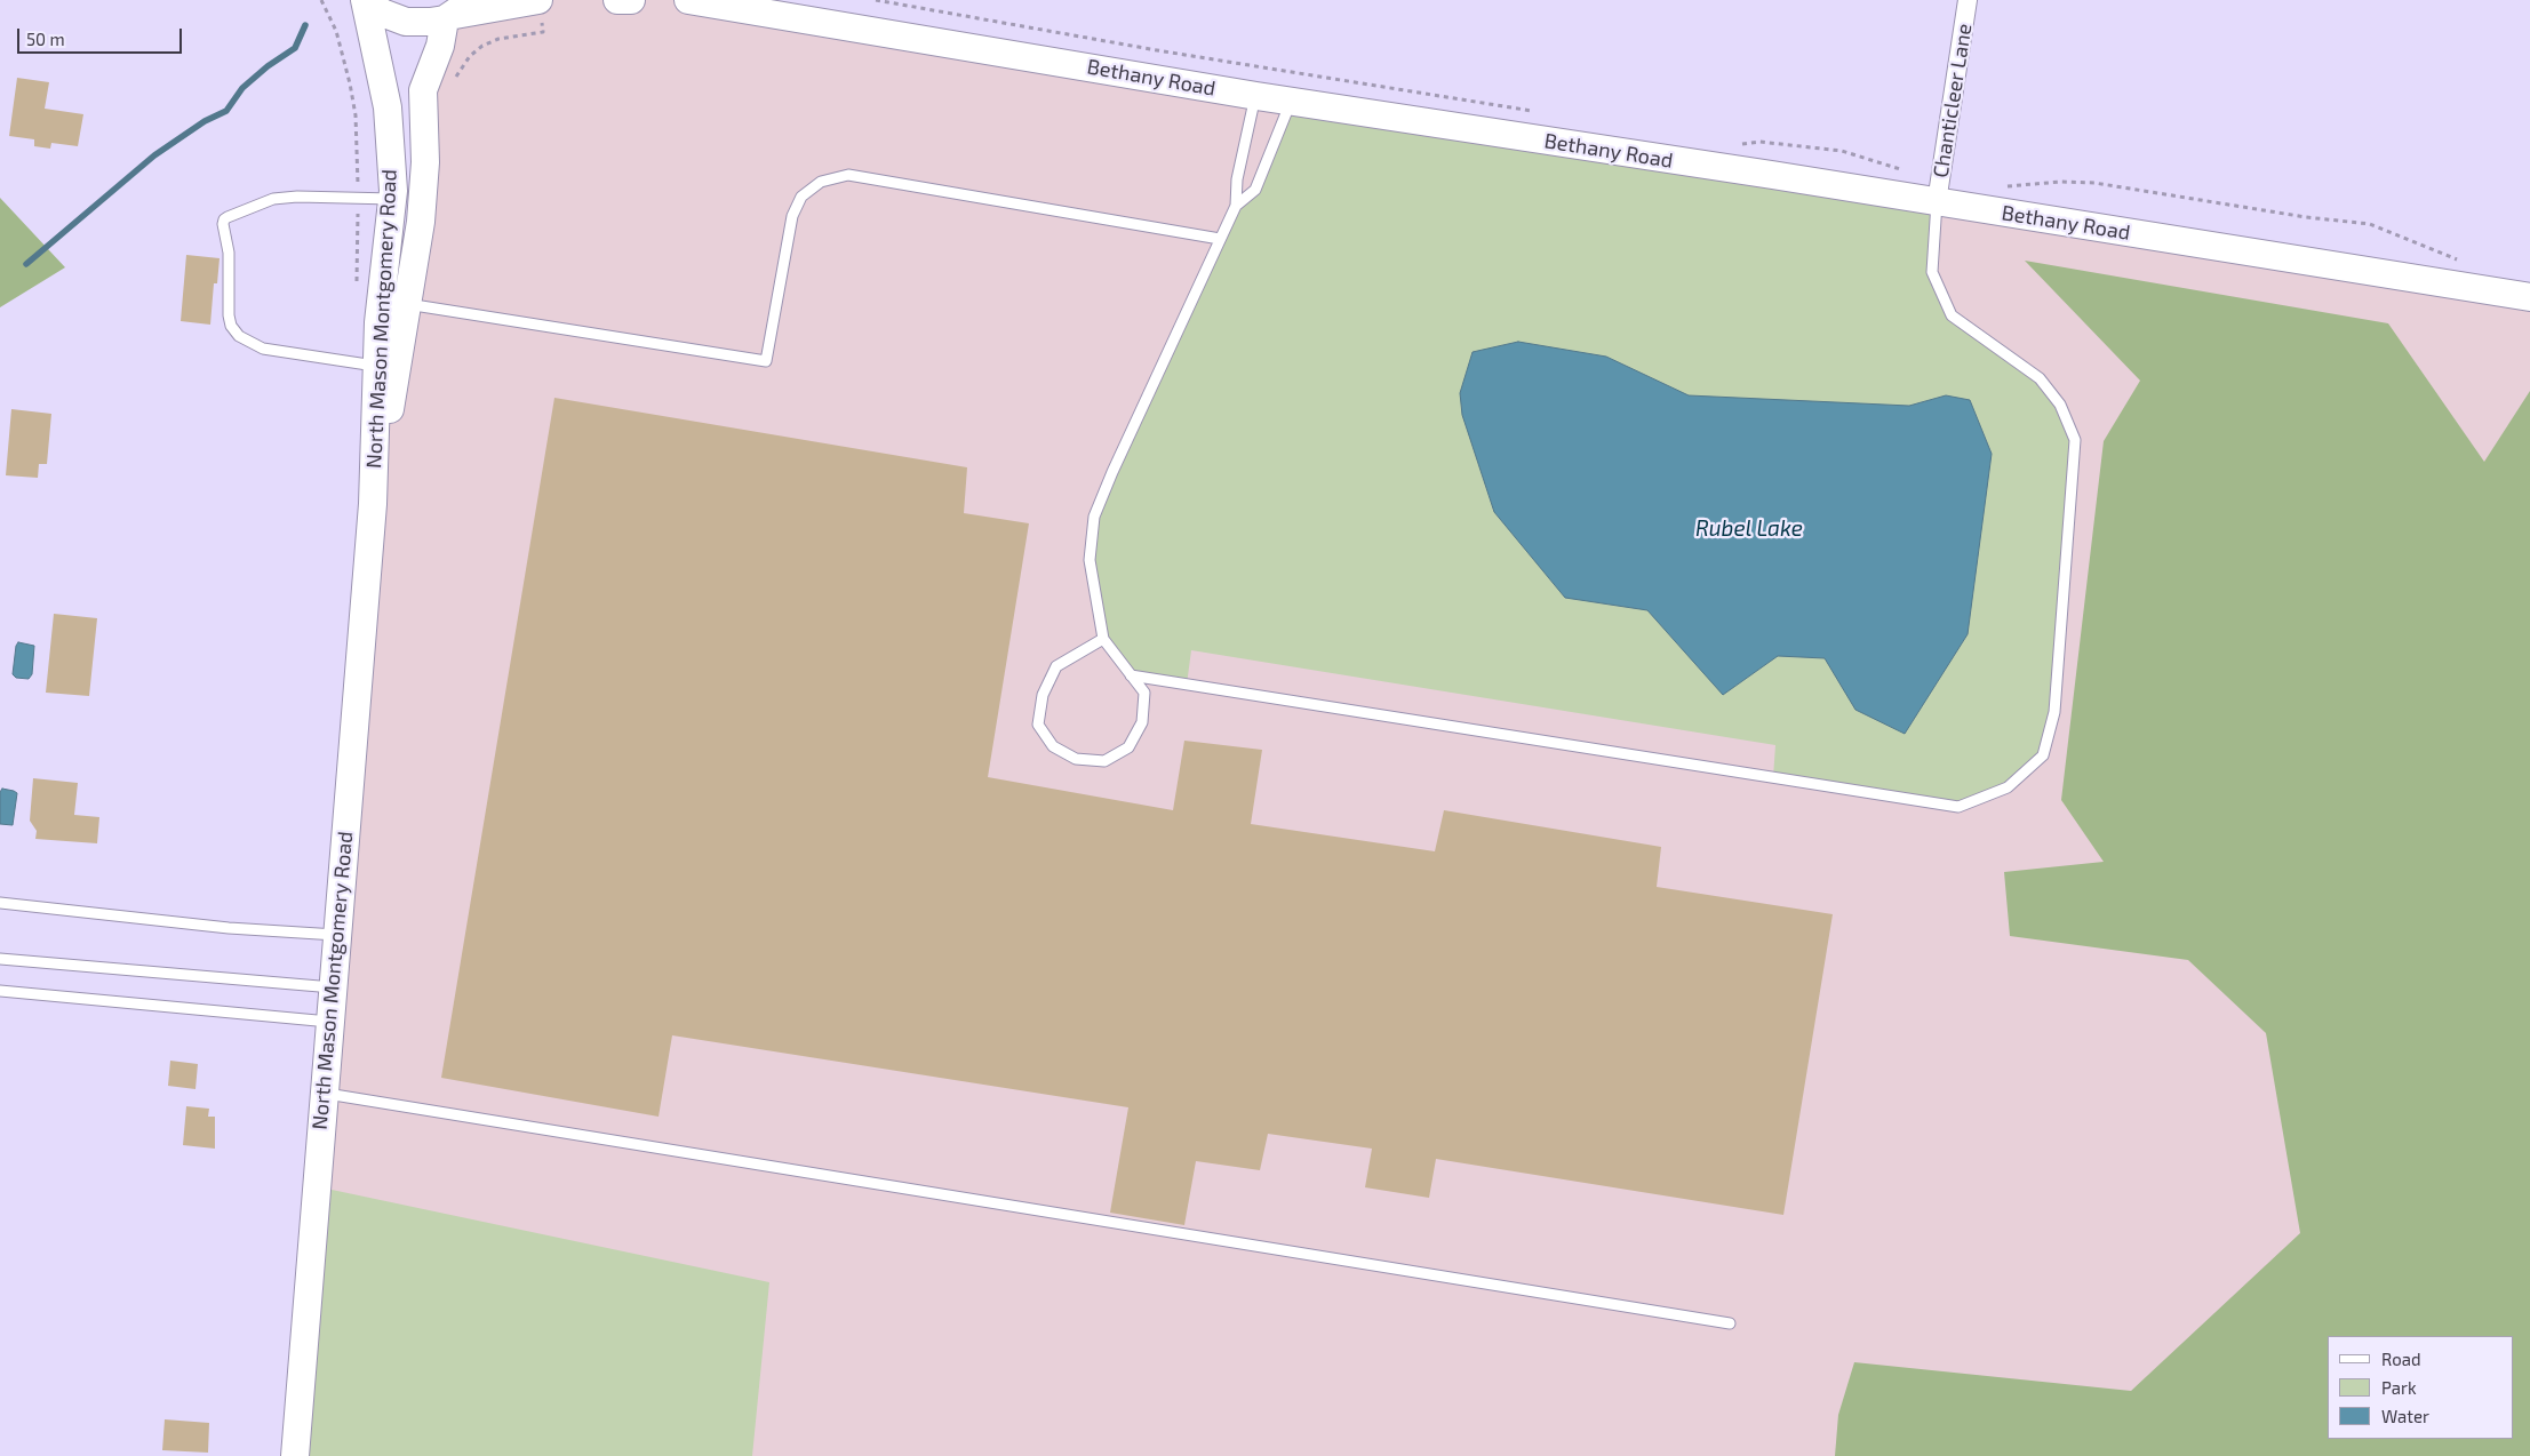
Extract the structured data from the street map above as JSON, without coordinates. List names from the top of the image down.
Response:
{
  "streets": {
    "main road": ["Bethany Road", "North Mason Montgomery Road"],
    "street": ["Chanticleer Lane"]
  },
  "crossings": [
    ["Bethany Road", "Chanticleer Lane"]
  ],
  "water": ["Rubel Lake"],
  "legend": ["Road", "Park", "Water"],
  "scale_bar": "50 m"
}
